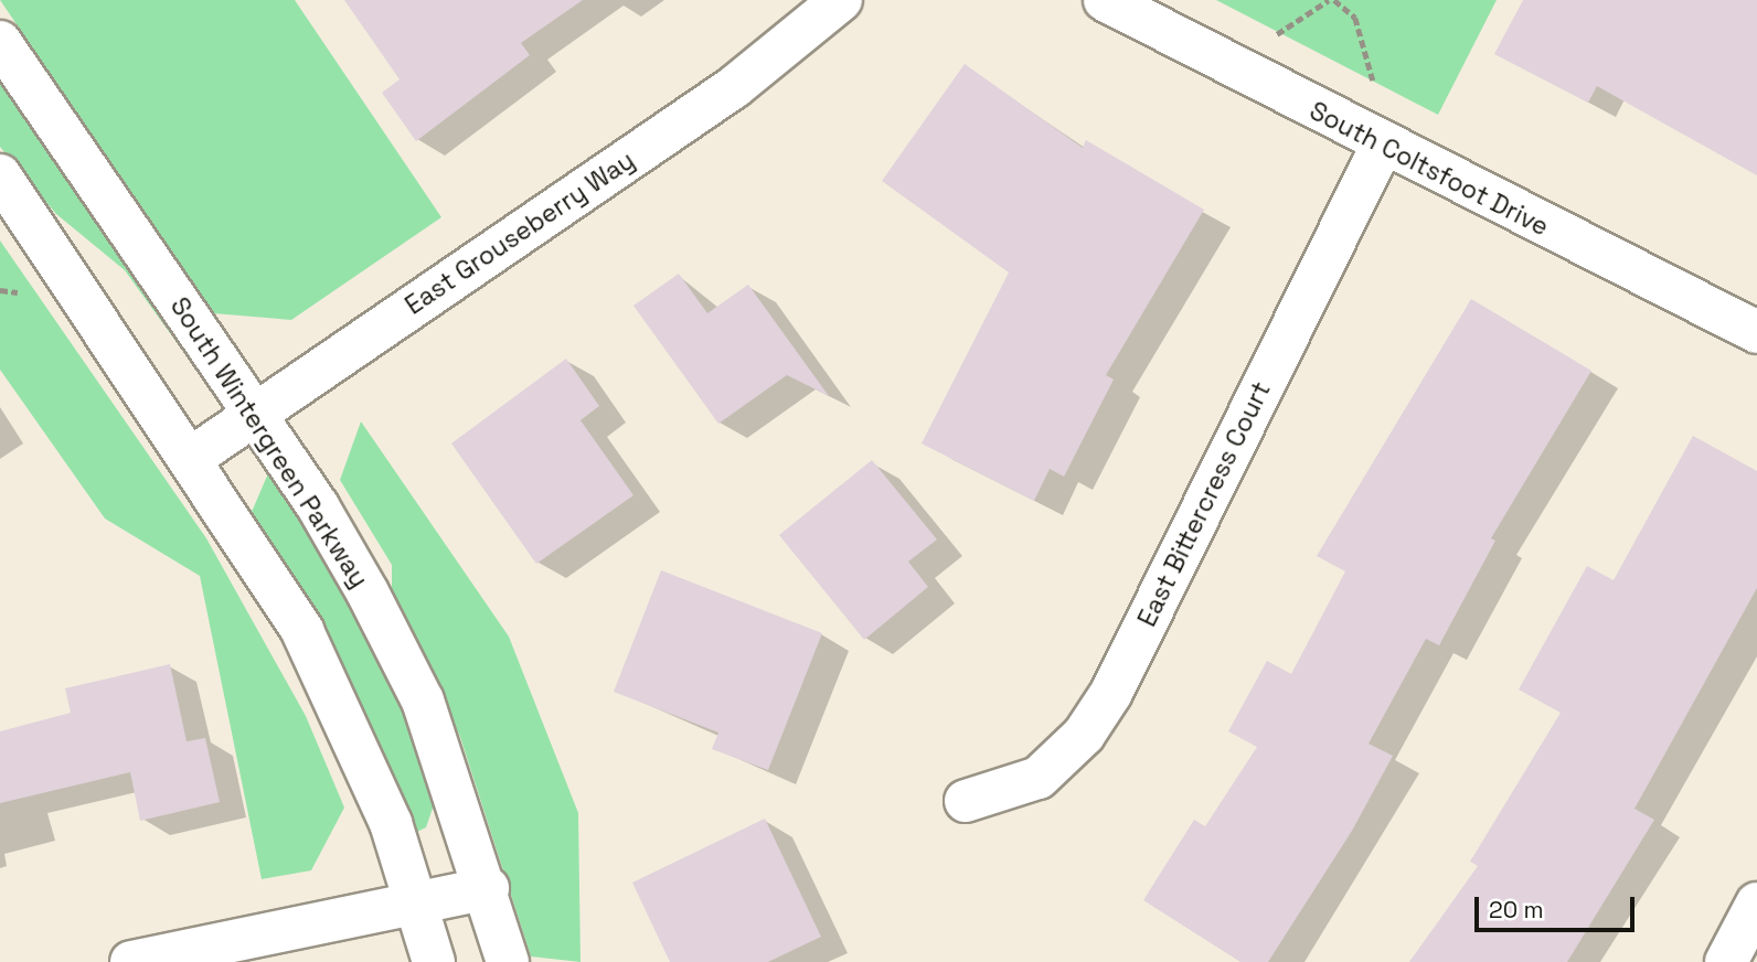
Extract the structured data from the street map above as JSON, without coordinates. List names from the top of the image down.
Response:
{
  "streets": {
    "street": [
      "South Coltsfoot Drive",
      "East Grouseberry Way",
      "South Wintergreen Parkway",
      "East Bittercress Court"
    ]
  },
  "crossings": [
    ["South Coltsfoot Drive", "East Bittercress Court"],
    ["East Grouseberry Way", "South Wintergreen Parkway"]
  ],
  "scale_bar": "20 m"
}
